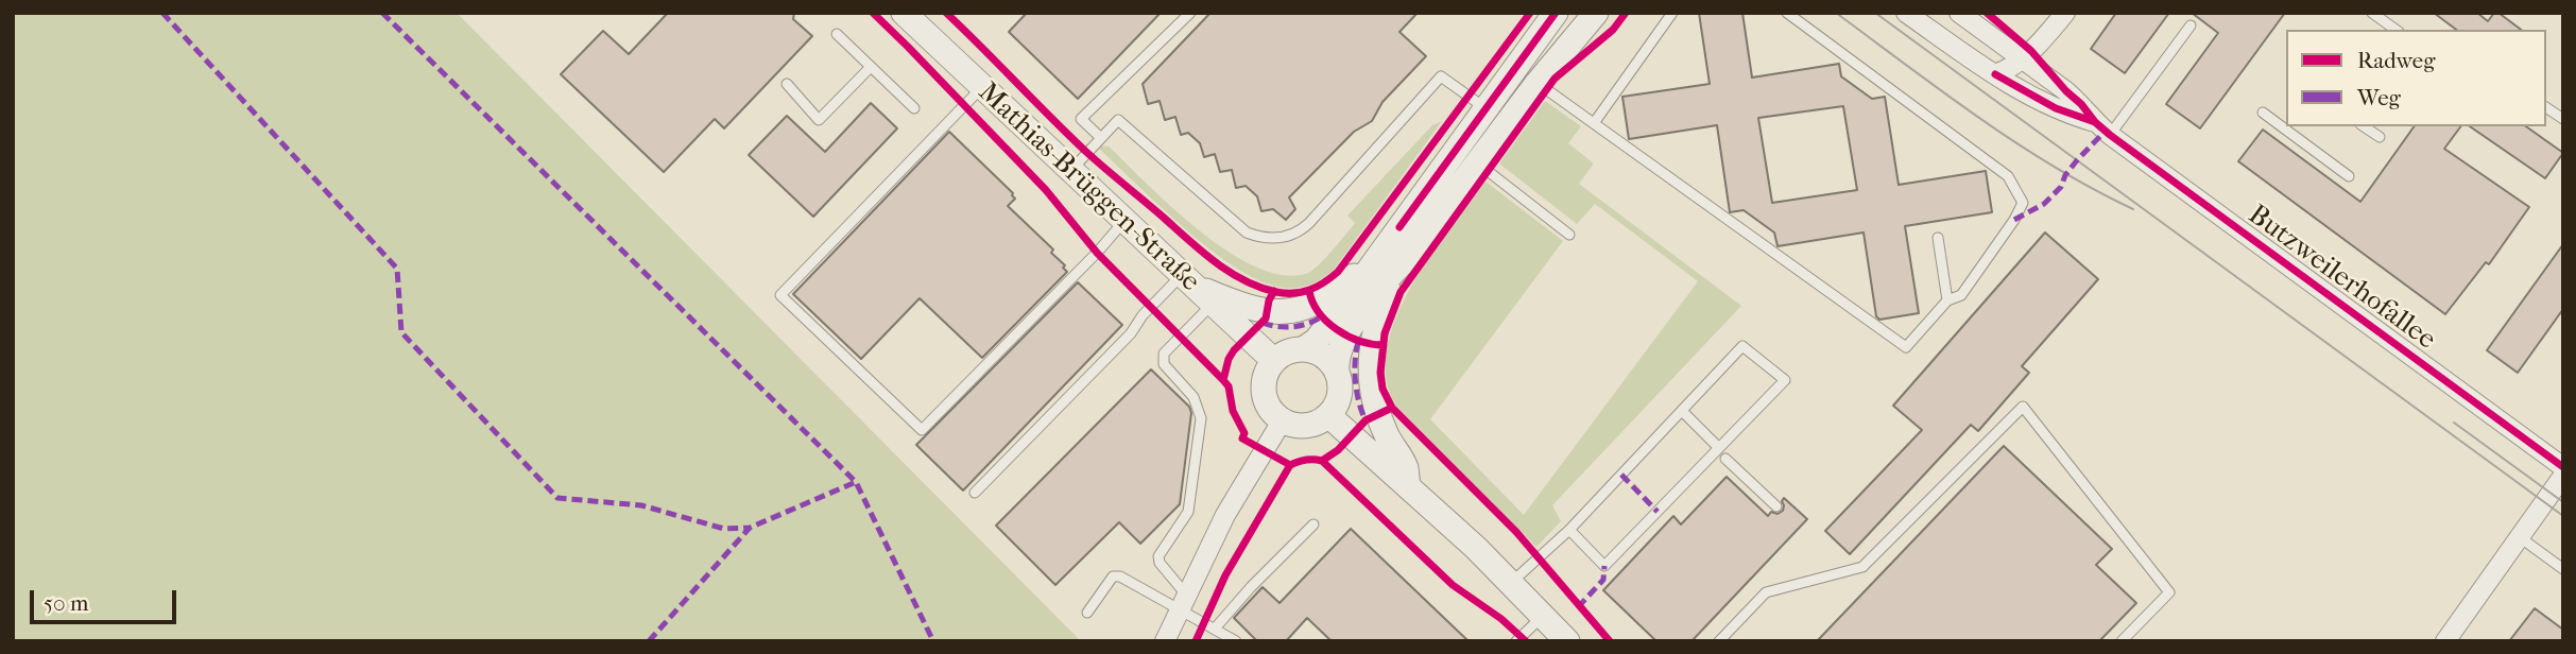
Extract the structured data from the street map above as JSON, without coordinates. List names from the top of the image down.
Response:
{
  "streets": {
    "street": ["Mathias-Brüggen-Straße", "Butzweilerhofallee"]
  },
  "legend": ["Radweg", "Weg"],
  "scale_bar": "50 m"
}
